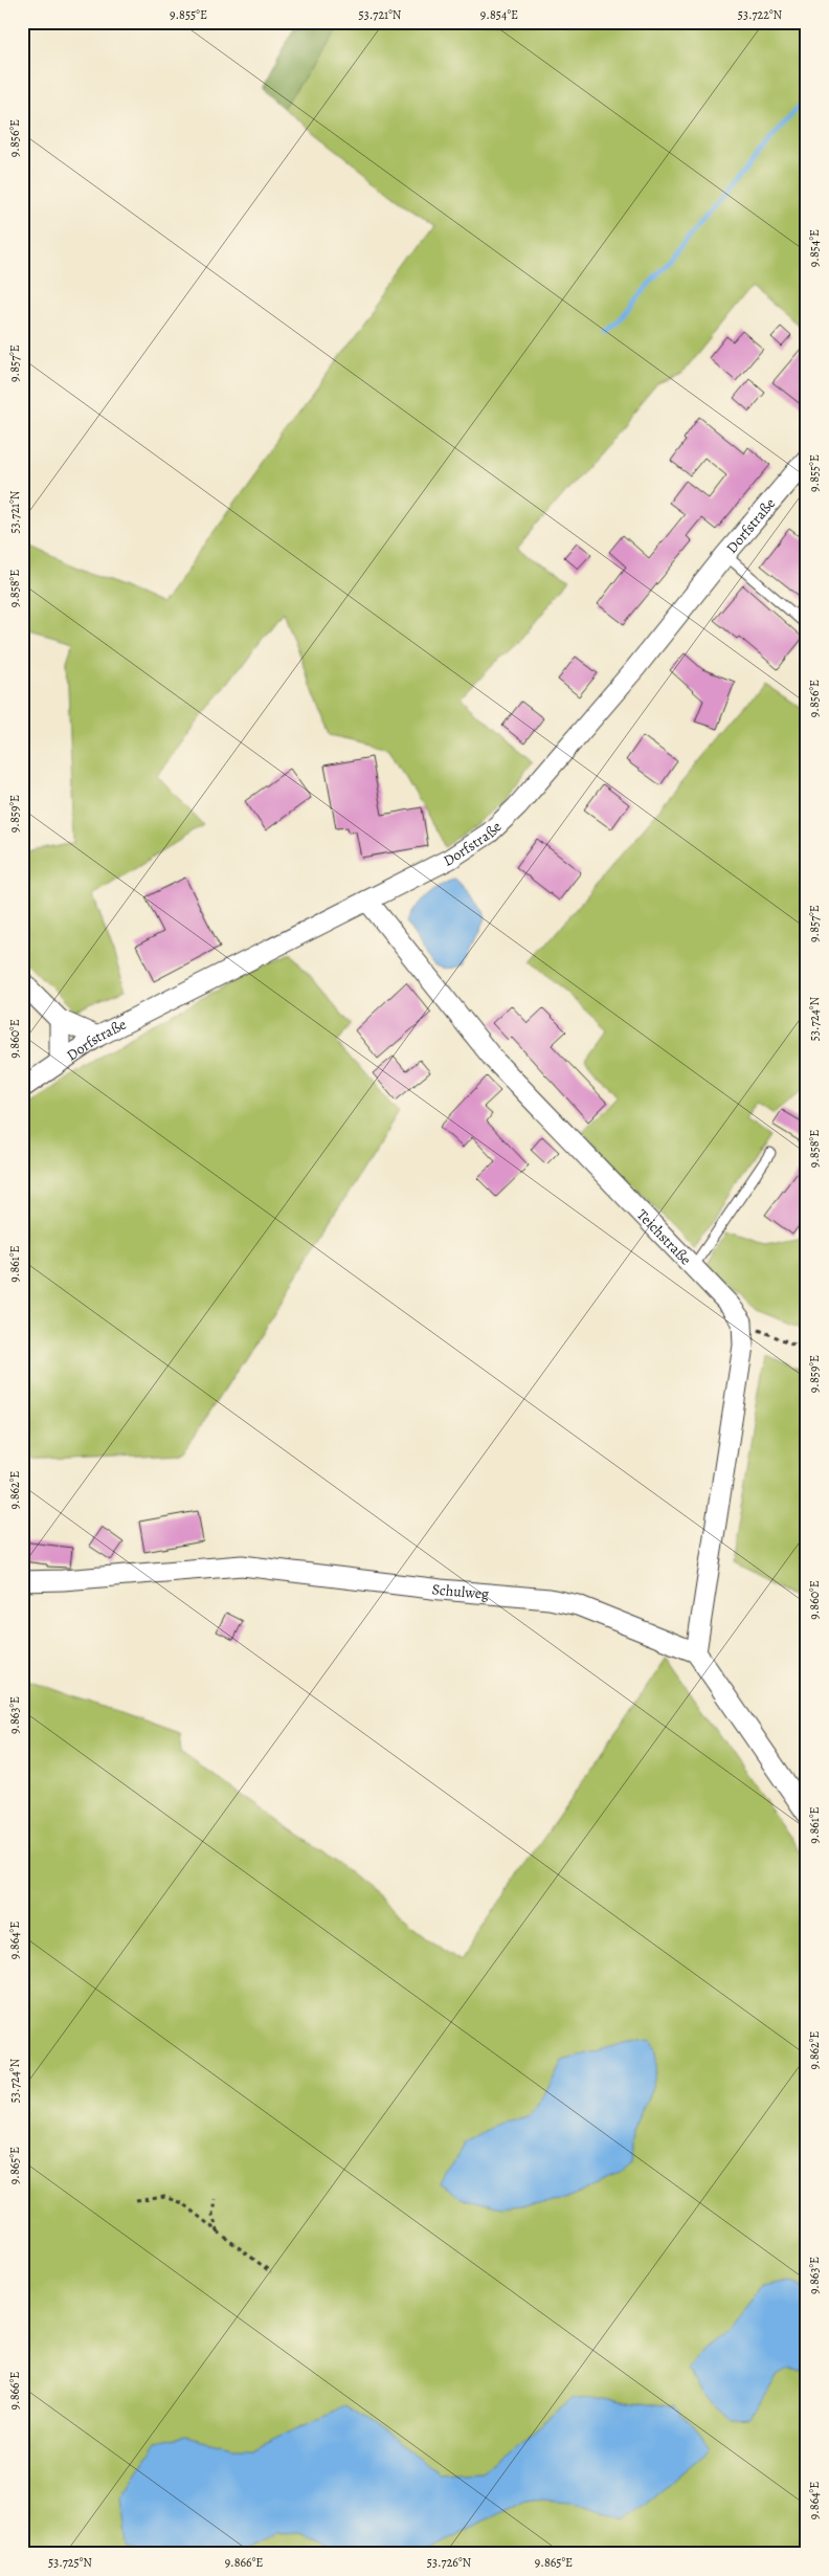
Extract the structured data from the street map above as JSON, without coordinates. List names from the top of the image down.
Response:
{
  "streets": {
    "street": ["Dorfstraße", "Teichstraße", "Schulweg"]
  },
  "crossings": [
    ["Dorfstraße", "Teichstraße"]
  ],
  "coordinates": [
    "9.855°E",
    "53.721°N",
    "9.854°E",
    "53.722°N",
    "9.856°E",
    "9.857°E",
    "9.858°E",
    "9.859°E",
    "53.724°N",
    "9.860°E",
    "9.861°E",
    "9.862°E",
    "9.863°E",
    "9.864°E",
    "9.865°E",
    "9.866°E",
    "53.725°N",
    "53.726°N"
  ]
}
